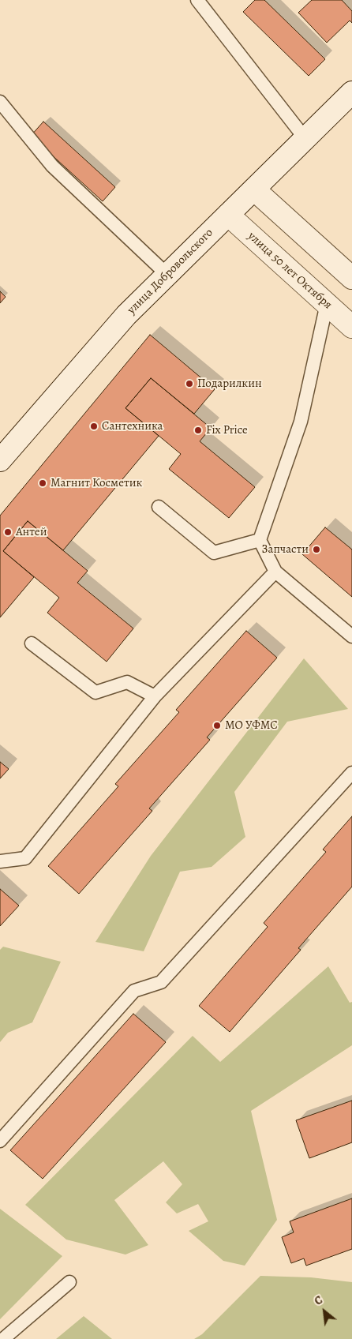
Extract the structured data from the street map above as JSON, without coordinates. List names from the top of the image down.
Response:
{
  "streets": {
    "street": ["улица 50 лет Октября", "улица Добровольского"]
  },
  "crossings": [
    ["улица 50 лет Октября", "улица Добровольского"]
  ],
  "places": [
    "Подарилкин",
    "Сантехника",
    "Fix Price",
    "Магнит Косметик",
    "Антей",
    "Запчасти",
    "МО УФМС"
  ],
  "north": "top left"
}
